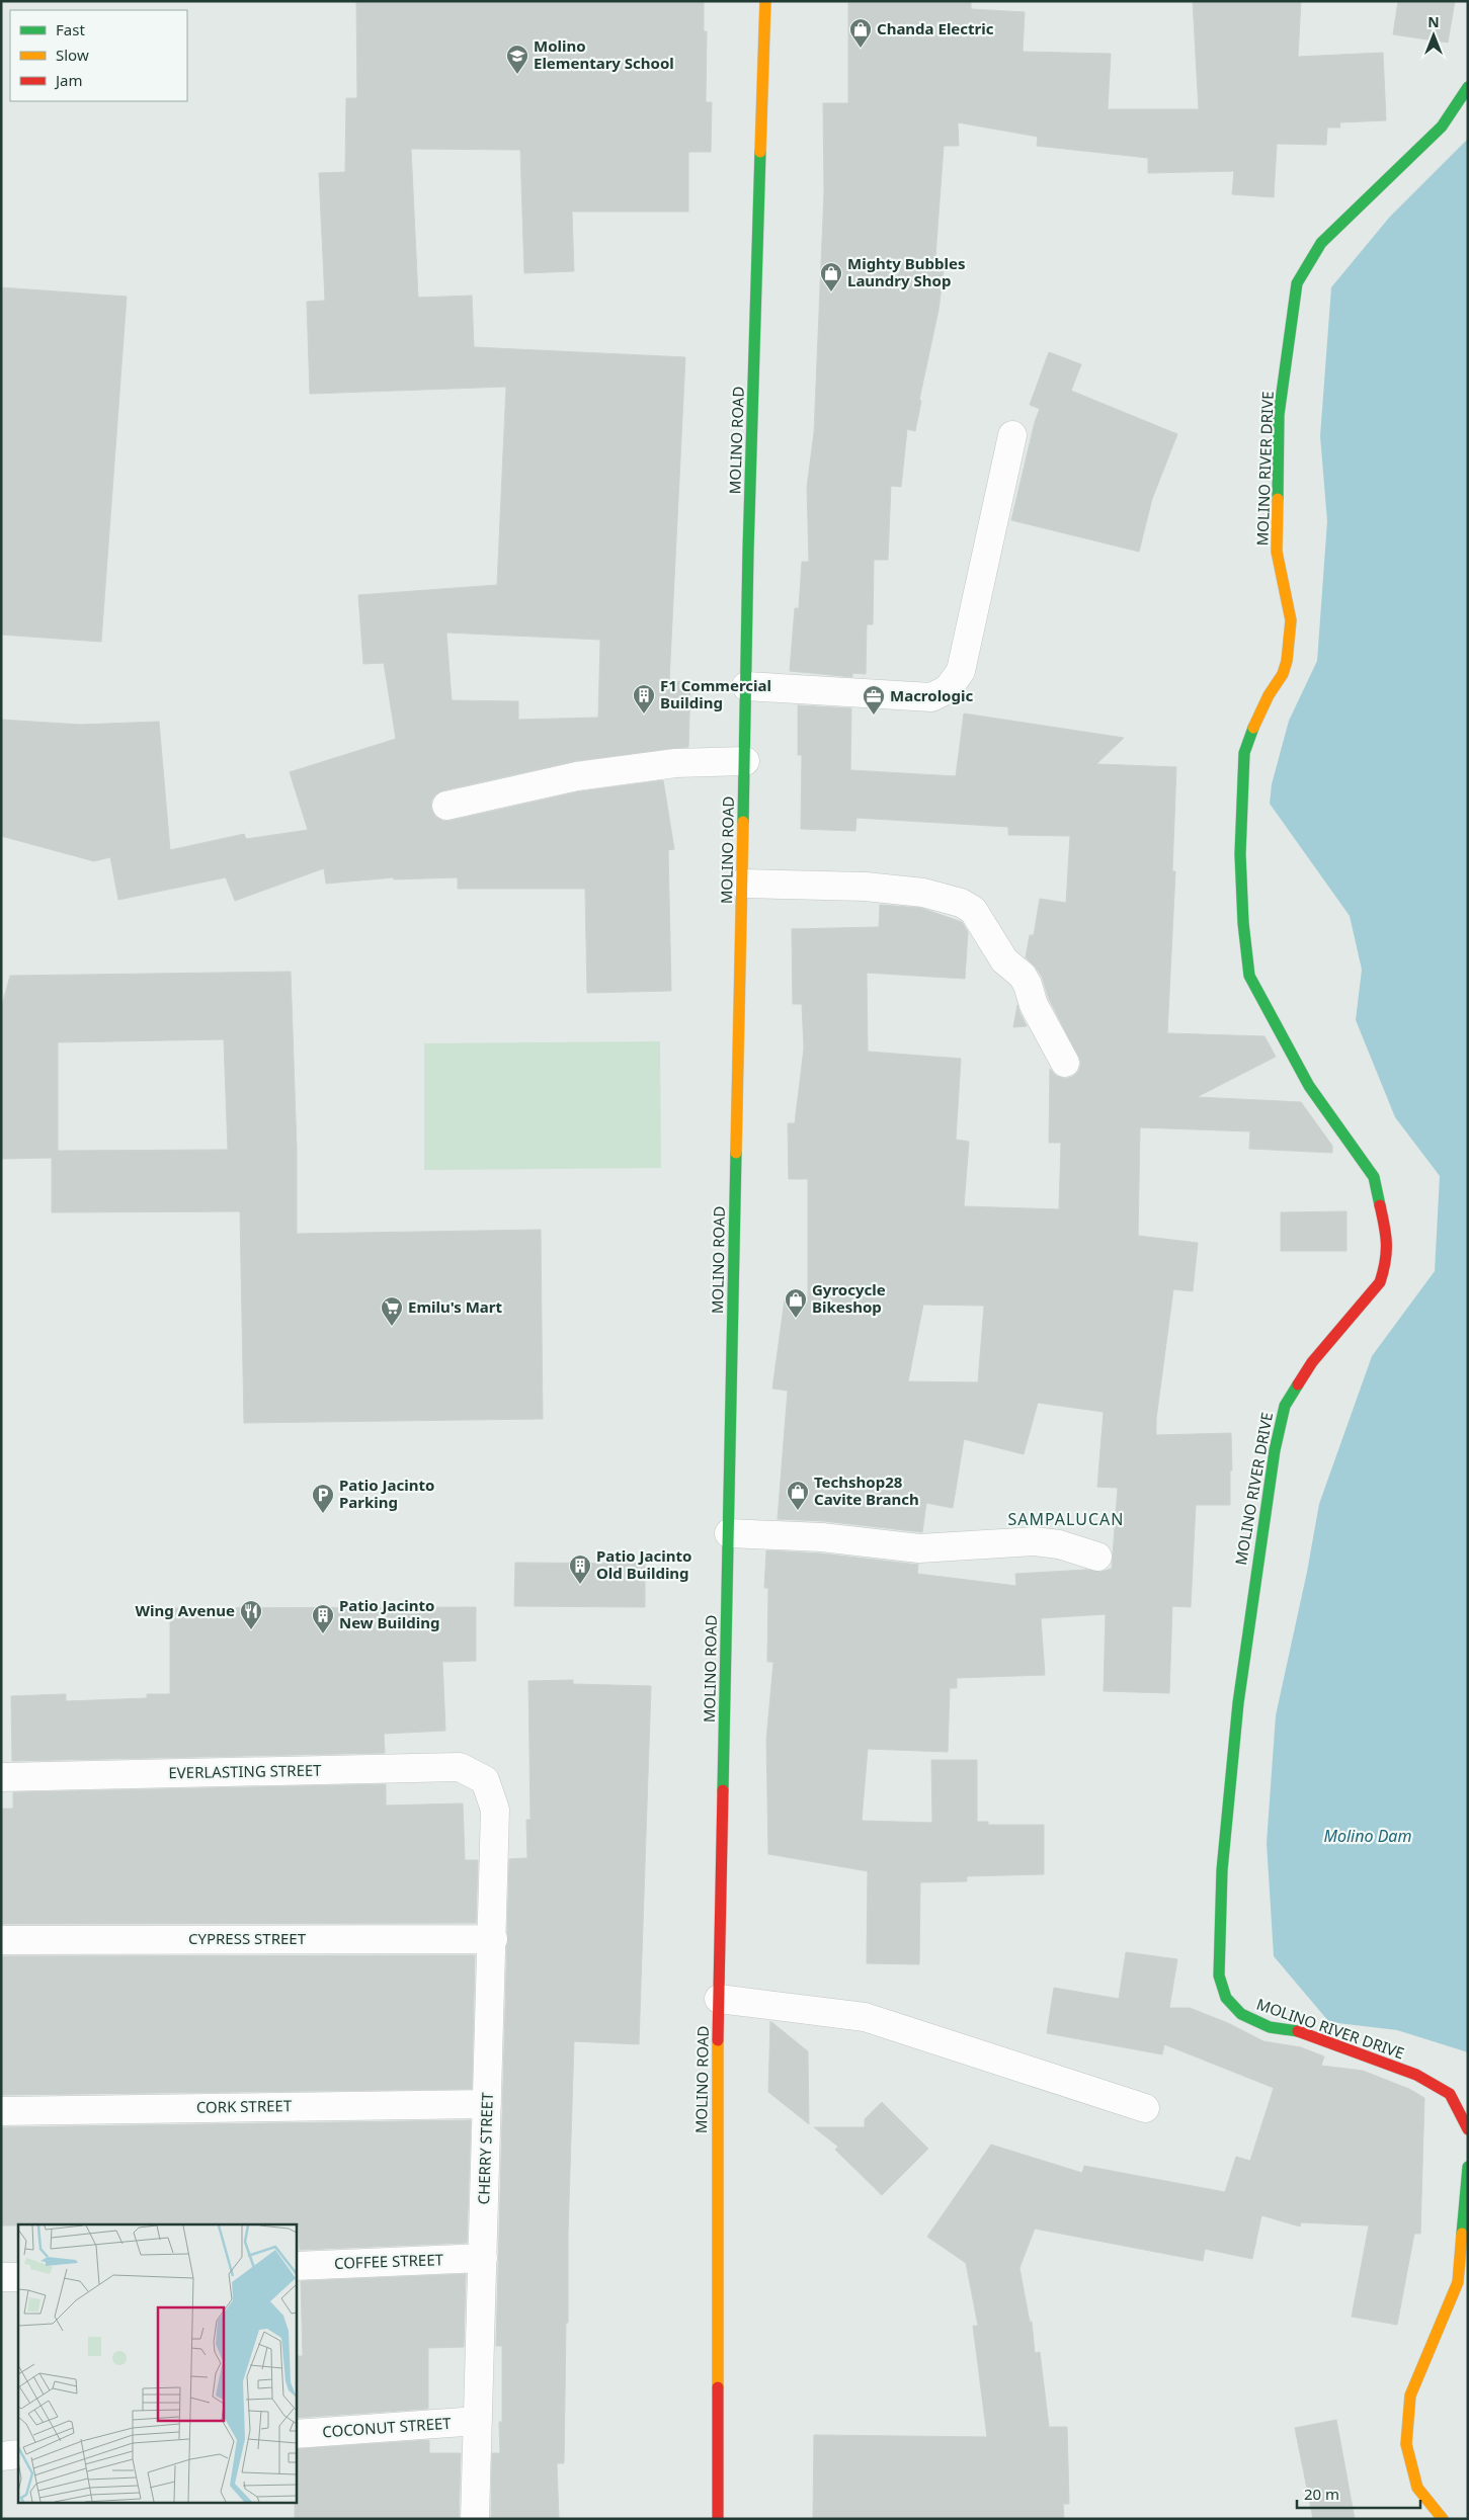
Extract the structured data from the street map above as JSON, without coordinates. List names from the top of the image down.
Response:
{
  "streets": {
    "street": [
      "MOLINO ROAD",
      "MOLINO RIVER DRIVE",
      "EVERLASTING STREET",
      "CYPRESS STREET",
      "CORK STREET",
      "CHERRY STREET",
      "COFFEE STREET",
      "COCONUT STREET"
    ]
  },
  "crossings": [
    ["EVERLASTING STREET", "CHERRY STREET"],
    ["CYPRESS STREET", "CHERRY STREET"],
    ["CORK STREET", "CHERRY STREET"],
    ["CHERRY STREET", "COFFEE STREET"],
    ["CHERRY STREET", "COCONUT STREET"]
  ],
  "districts": ["SAMPALUCAN"],
  "water": ["Molino Dam"],
  "places": {
    "shop": [
      "Chanda Electric",
      "Mighty Bubbles Laundry Shop",
      "Gyrocycle Bikeshop",
      "Techshop28 Cavite Branch"
    ],
    "school or university": ["Molino Elementary School"],
    "building": ["F1 Commercial Building", "Patio Jacinto Old Building", "Patio Jacinto New Building"],
    "office": ["Macrologic"],
    "supermarket": ["Emilu's Mart"],
    "parking": ["Patio Jacinto Parking"],
    "restaurant": ["Wing Avenue"]
  },
  "legend": ["Fast", "Slow", "Jam"],
  "scale_bar": "20 m",
  "north": "top"
}
